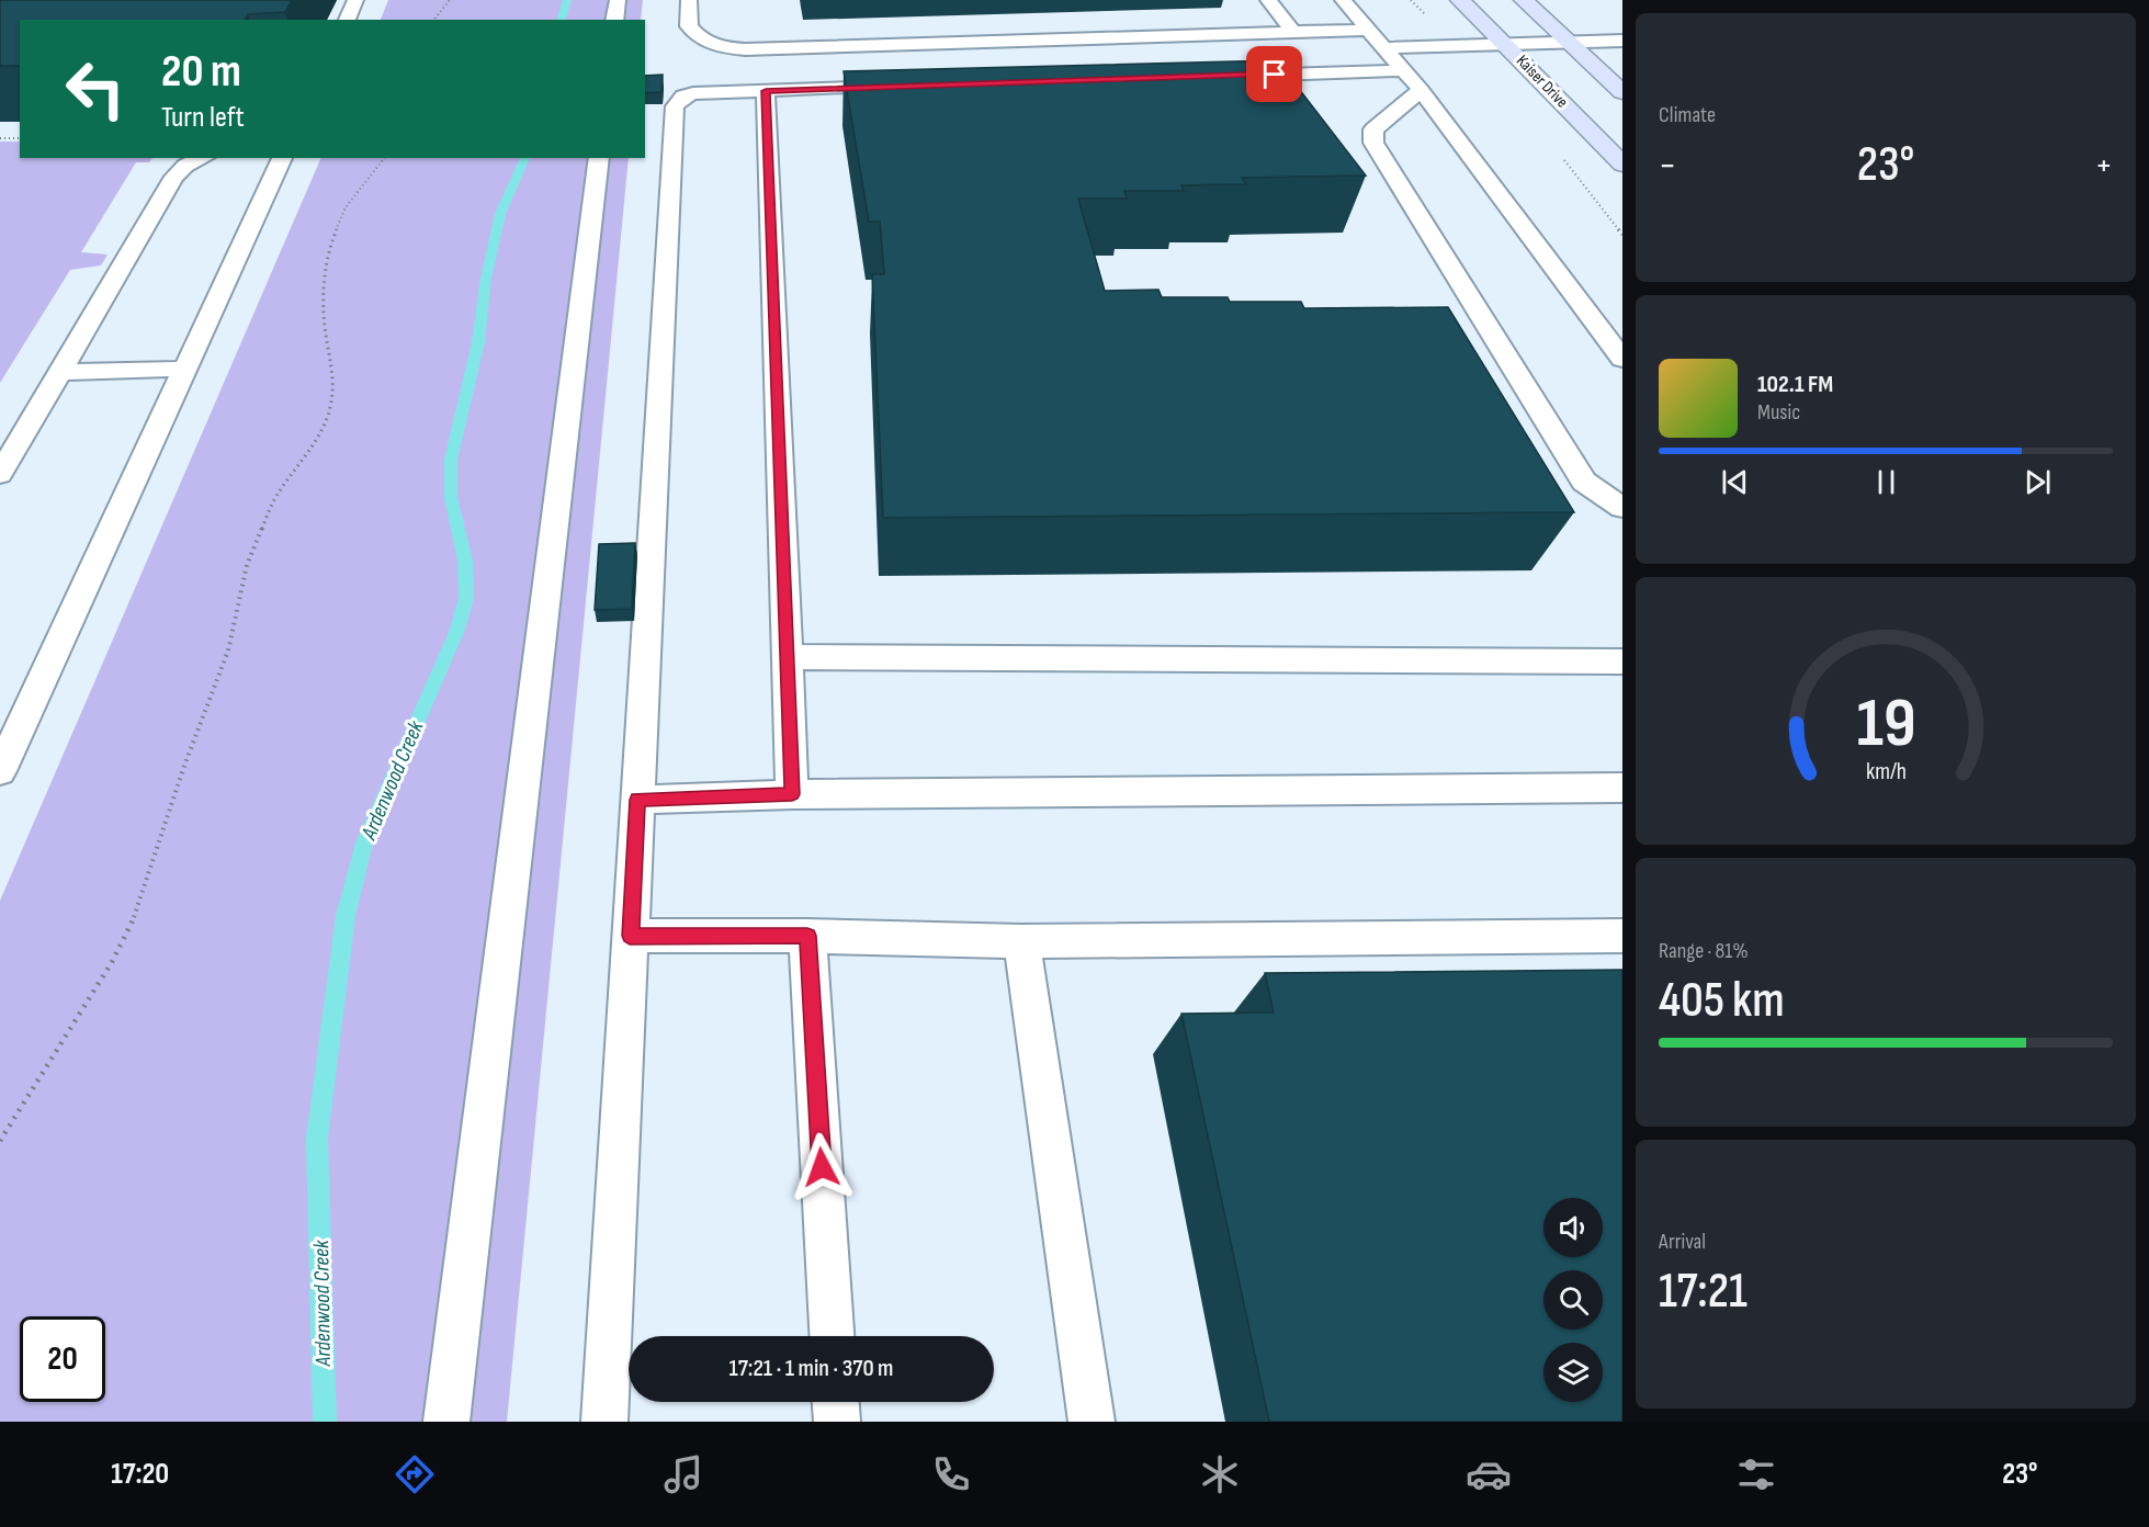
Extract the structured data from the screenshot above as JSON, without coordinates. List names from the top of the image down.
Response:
{
  "streets": {
    "street": ["Kaiser Drive"]
  },
  "water": ["Ardenwood Creek"],
  "page": {
    "tile": [
      "Climate",
      ["Range · 81%", "405 km"],
      ["Arrival", "17:21"]
    ],
    "turn": ["20 m", "Turn left"],
    "heat": ["−", "23°", "+"],
    "song": ["102.1 FM", "Music"],
    "limit": "20",
    "trip": "17:21 · 1 min · 370 m",
    "tabs": ["17:20", "23°"],
    "gauge": ["19", "km/h"]
  }
}
